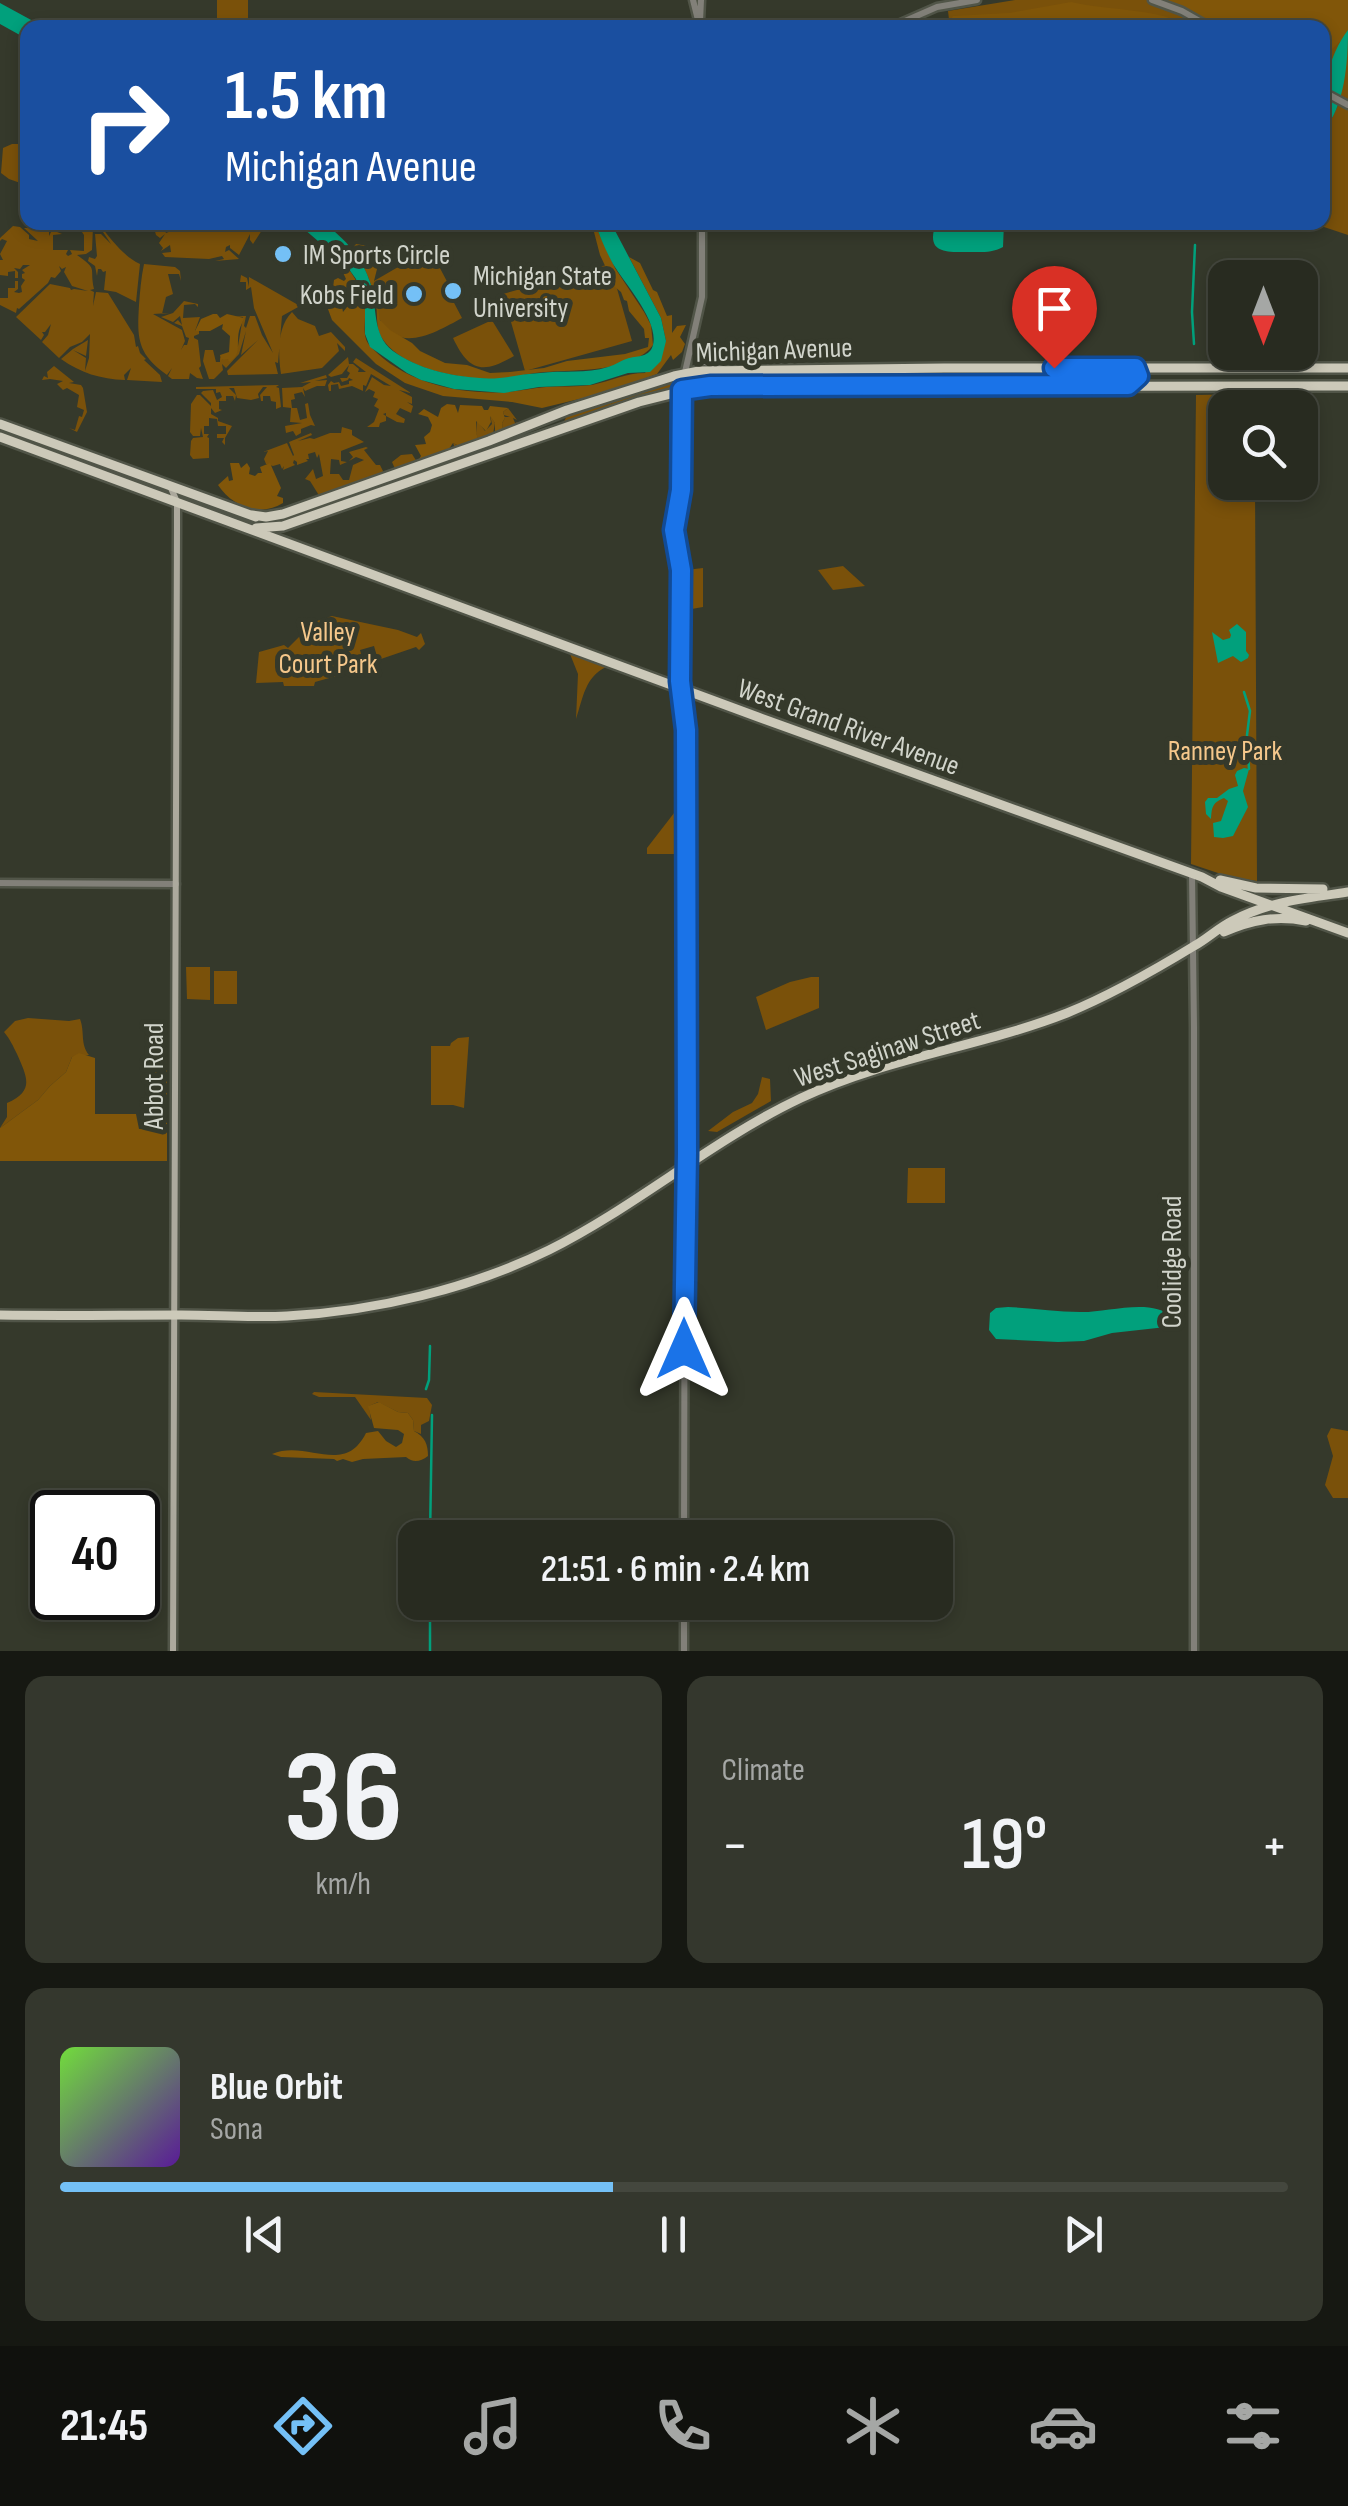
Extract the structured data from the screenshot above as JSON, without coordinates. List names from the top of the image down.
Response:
{
  "streets": {
    "main road": [
      "Michigan Avenue",
      "West Grand River Avenue",
      "West Saginaw Street",
      "Abbot Road"
    ],
    "street": ["Coolidge Road"]
  },
  "crossings": [
    ["Michigan Avenue", "West Grand River Avenue"],
    ["West Grand River Avenue", "West Saginaw Street"],
    ["West Grand River Avenue", "Abbot Road"],
    ["West Grand River Avenue", "Coolidge Road"],
    ["West Saginaw Street", "Abbot Road"],
    ["West Saginaw Street", "Coolidge Road"]
  ],
  "parks": ["Valley Court Park", "Ranney Park"],
  "places": ["IM Sports Circle", "Michigan State University", "Kobs Field"],
  "north": "bottom",
  "page": {
    "turn": ["1.5 km", "Michigan Avenue"],
    "limit": "40",
    "trip": "21:51 · 6 min · 2.4 km",
    "tile": [
      ["36", "km/h"],
      "Climate"
    ],
    "heat": ["−", "19°", "+"],
    "song": ["Blue Orbit", "Sona"],
    "tabs": "21:45"
  }
}
